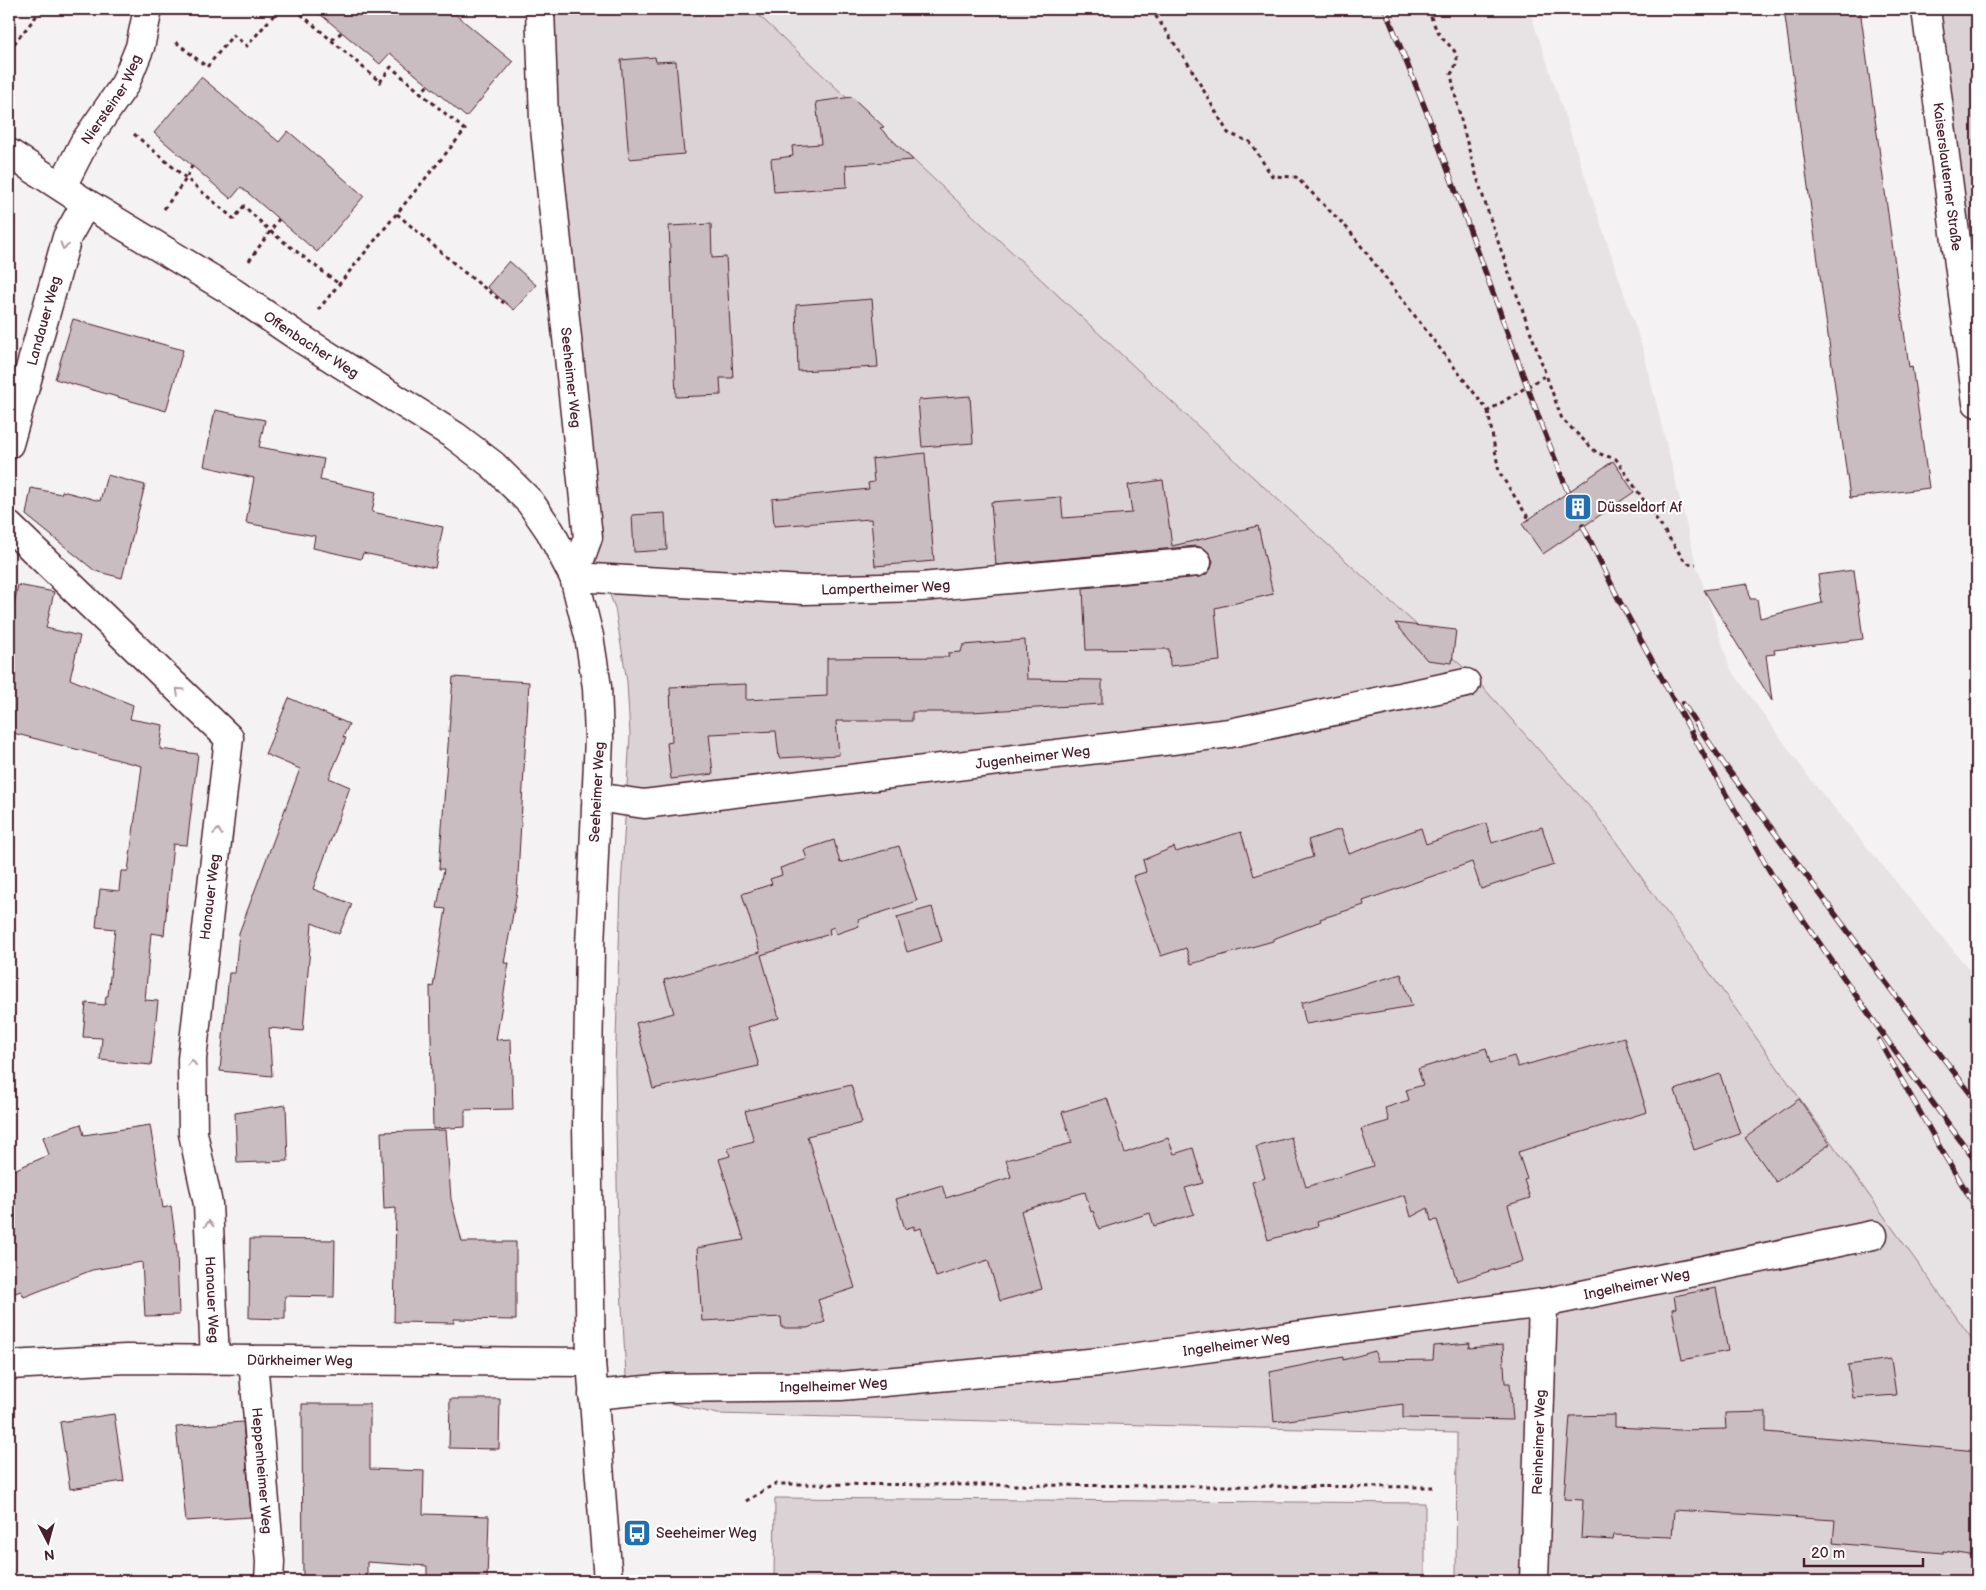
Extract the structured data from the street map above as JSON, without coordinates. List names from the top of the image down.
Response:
{
  "streets": {
    "street": [
      "Niersteiner Weg",
      "Kaiserslauterner Straße",
      "Landauer Weg",
      "Offenbacher Weg",
      "Seeheimer Weg",
      "Lampertheimer Weg",
      "Jugenheimer Weg",
      "Hanauer Weg",
      "Ingelheimer Weg",
      "Dürkheimer Weg",
      "Reinheimer Weg",
      "Heppenheimer Weg"
    ]
  },
  "crossings": [
    ["Niersteiner Weg", "Offenbacher Weg"],
    ["Landauer Weg", "Offenbacher Weg"],
    ["Offenbacher Weg", "Seeheimer Weg"],
    ["Offenbacher Weg", "Lampertheimer Weg"],
    ["Seeheimer Weg", "Lampertheimer Weg"],
    ["Seeheimer Weg", "Jugenheimer Weg"],
    ["Seeheimer Weg", "Ingelheimer Weg"],
    ["Seeheimer Weg", "Dürkheimer Weg"],
    ["Hanauer Weg", "Dürkheimer Weg"],
    ["Ingelheimer Weg", "Reinheimer Weg"],
    ["Dürkheimer Weg", "Heppenheimer Weg"]
  ],
  "one_way": ["Landauer Weg", "Hanauer Weg"],
  "places": {
    "building": ["Düsseldorf Af"],
    "bus stop": ["Seeheimer Weg"]
  },
  "scale_bar": "20 m",
  "north": "bottom"
}
